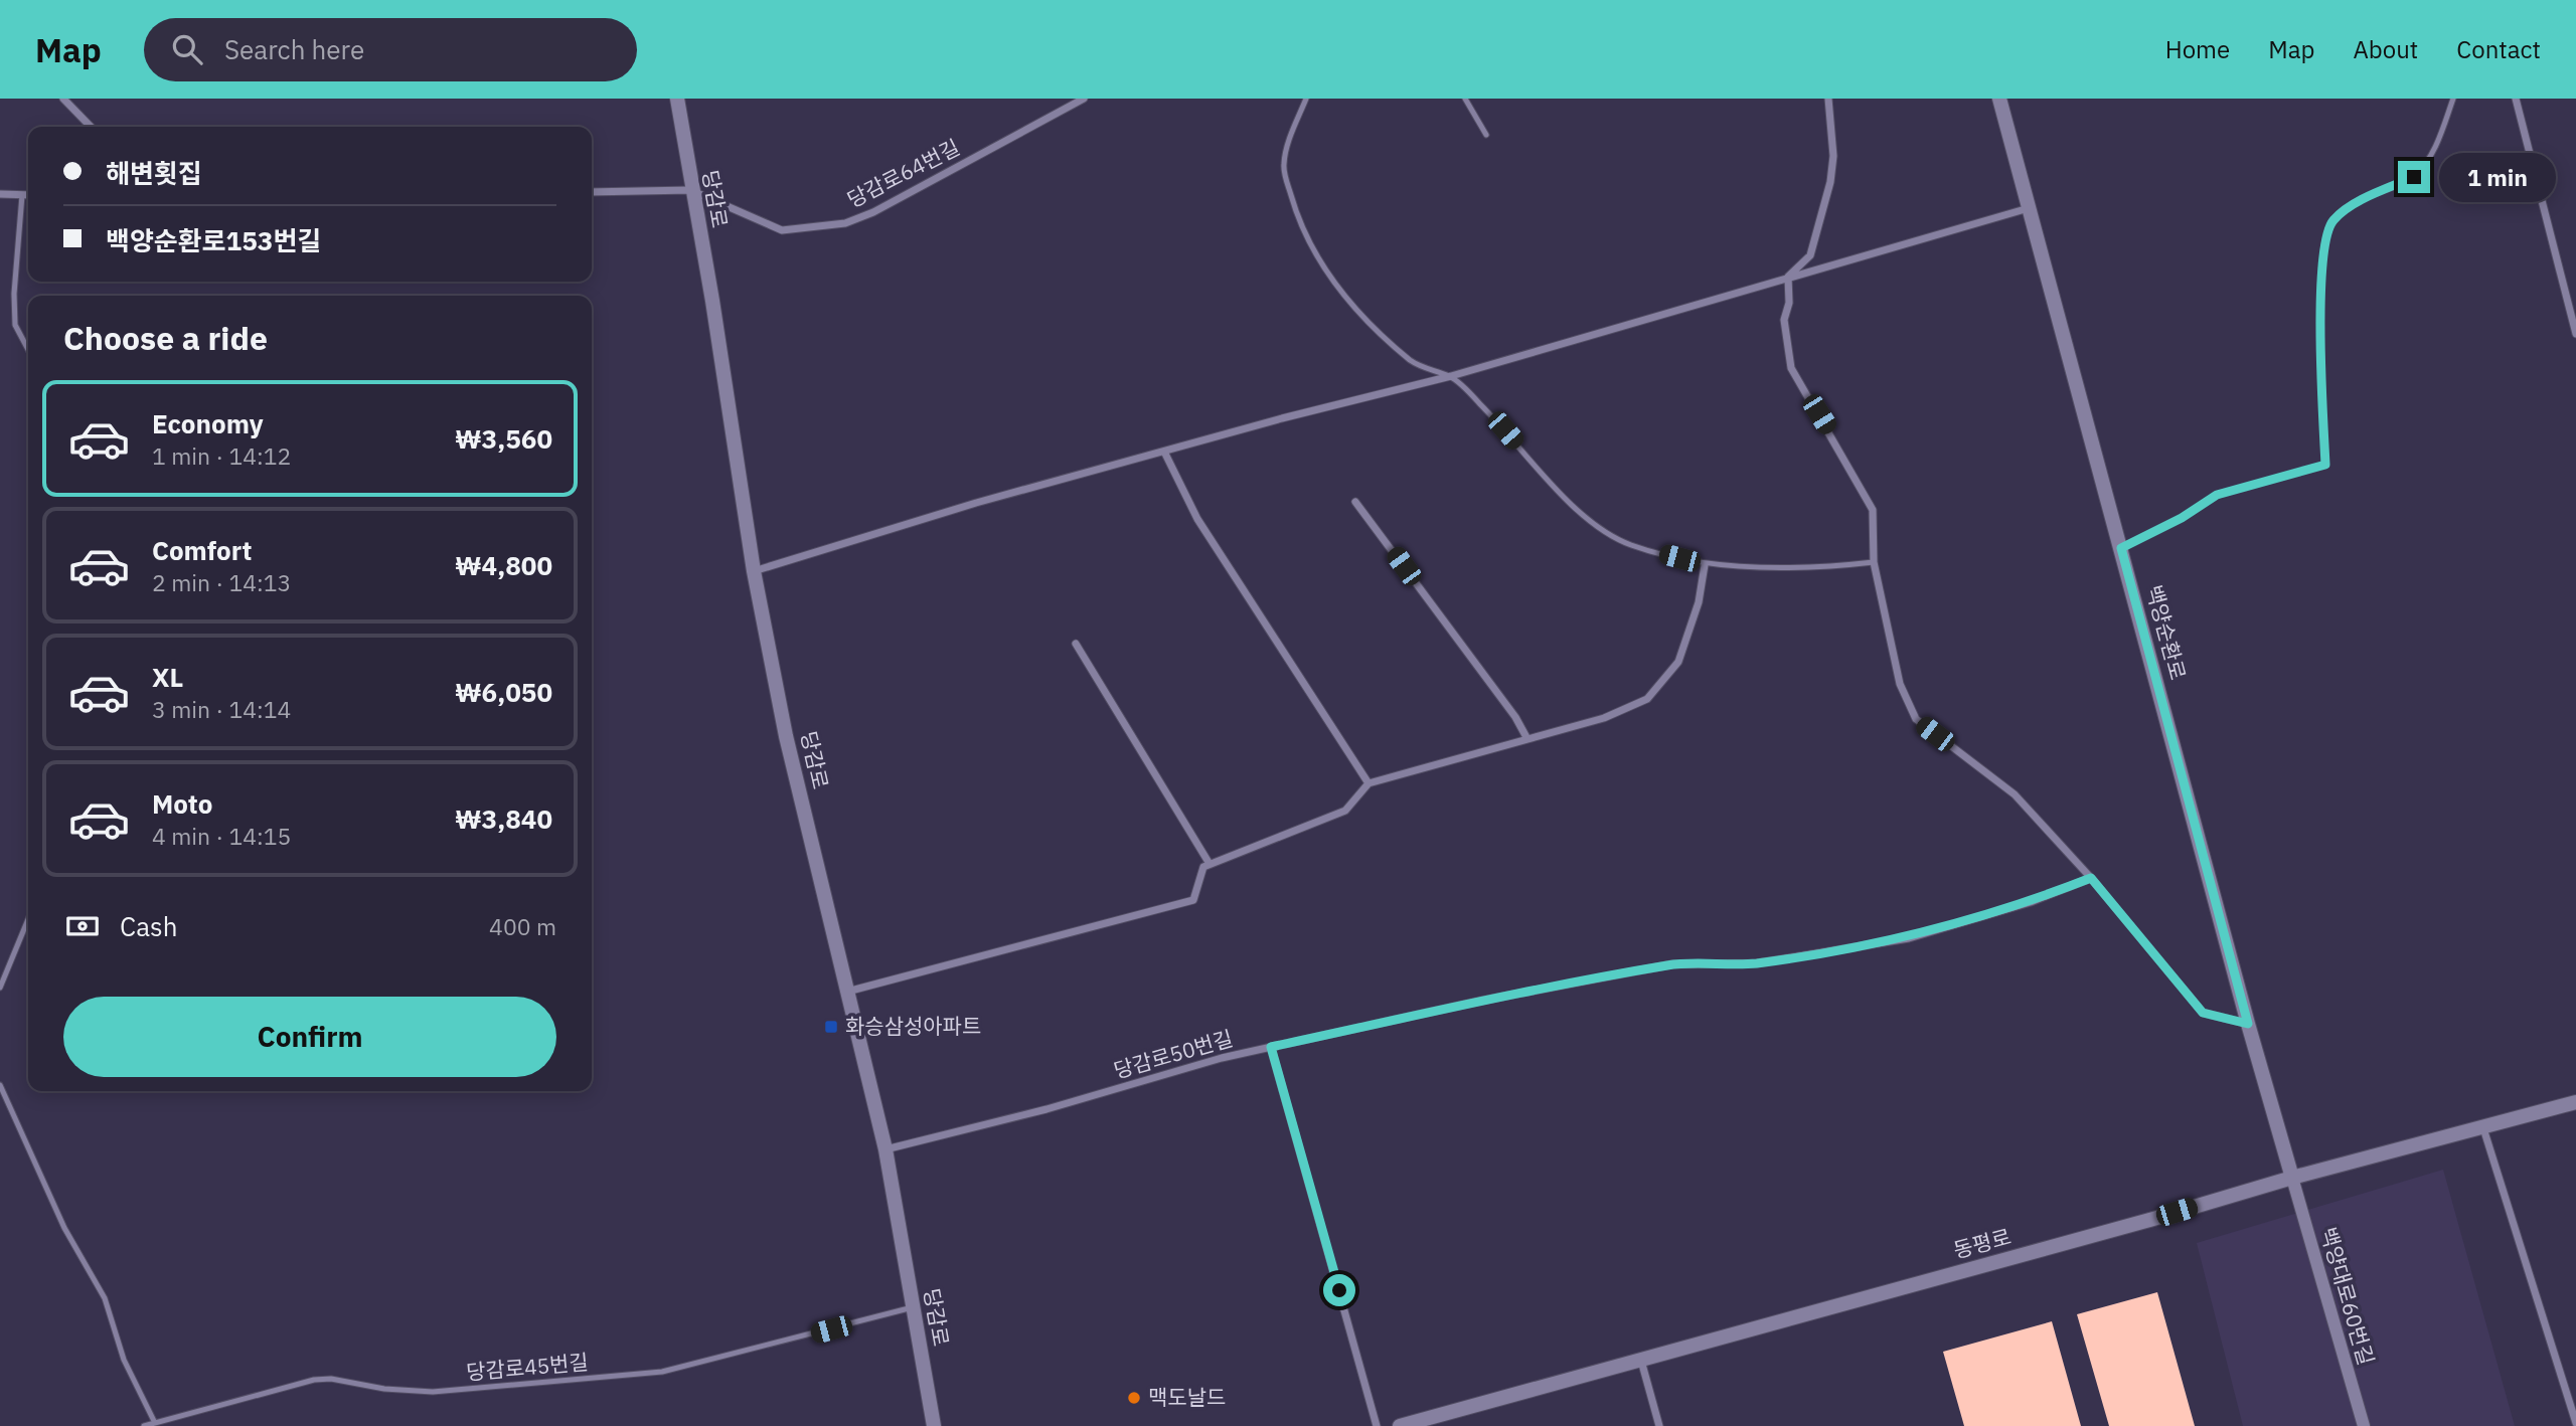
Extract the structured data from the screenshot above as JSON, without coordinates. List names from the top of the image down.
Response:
{
  "streets": {
    "main road": ["당감로", "백양순환로", "동평로"],
    "street": ["당감로64번길", "당감로50번길", "백양대로60번길"],
    "lane": ["당감로45번길"]
  },
  "crossings": [
    ["당감로64번길", "당감로"],
    ["당감로", "당감로50번길"],
    ["당감로", "당감로45번길"],
    ["백양순환로", "동평로"],
    ["백양순환로", "백양대로60번길"],
    ["동평로", "백양대로60번길"]
  ],
  "places": {
    "transit": ["화승삼성아파트"],
    "other": ["맥도날드"]
  },
  "page": {
    "header": "Map",
    "search": "Search here",
    "nav": [
      "Home",
      "Map",
      "About",
      "Contact"
    ],
    "banner": ["해변횟집", "백양순환로153번길"],
    "bubble": "1 min",
    "heading": "Choose a ride",
    "list": [
      {
        "name": "Economy",
        "note": "1 min · 14:12",
        "value": "₩3,560"
      },
      {
        "name": "Comfort",
        "note": "2 min · 14:13",
        "value": "₩4,800"
      },
      {
        "name": "XL",
        "note": "3 min · 14:14",
        "value": "₩6,050"
      },
      {
        "name": "Moto",
        "note": "4 min · 14:15",
        "value": "₩3,840"
      }
    ],
    "pay": ["Cash", "400 m"],
    "buttons": "Confirm"
  }
}
